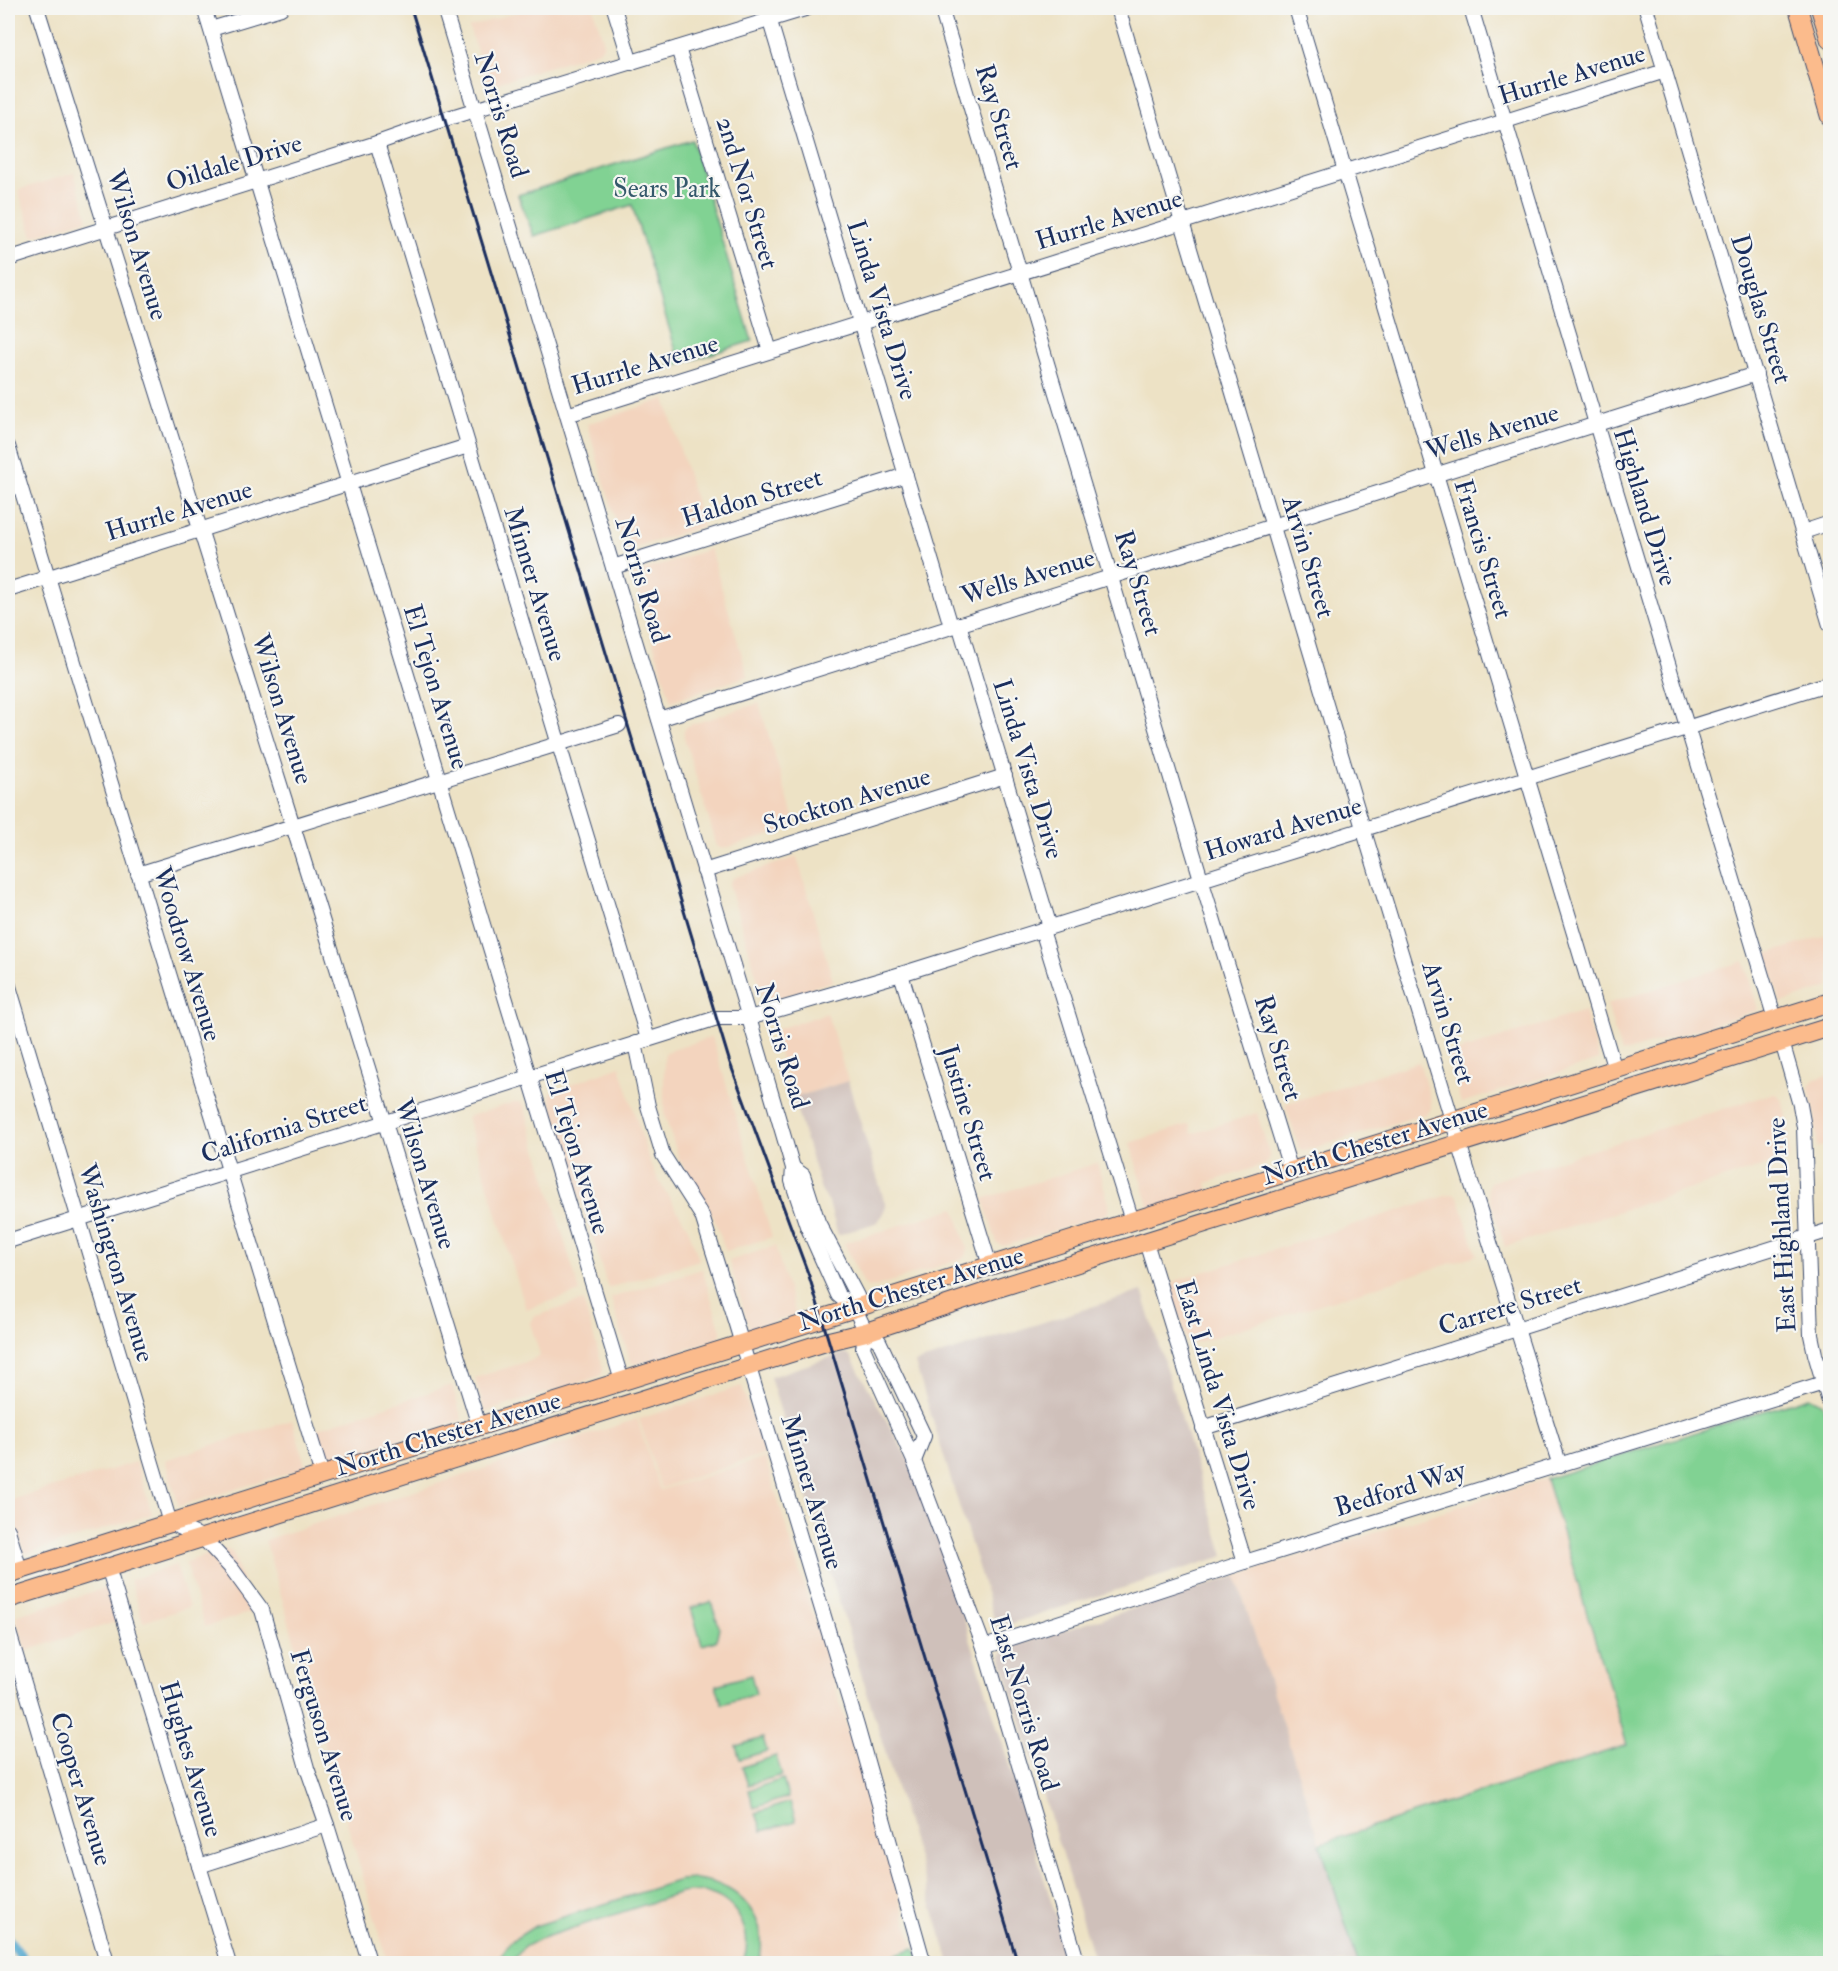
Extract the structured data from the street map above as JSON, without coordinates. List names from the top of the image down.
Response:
{
  "streets": {
    "main road": ["North Chester Avenue"],
    "street": [
      "Hurrle Avenue",
      "Norris Road",
      "Ray Street",
      "Oildale Drive",
      "2nd Nor Street",
      "Wilson Avenue",
      "Douglas Street",
      "Linda Vista Drive",
      "Wells Avenue",
      "Haldon Street",
      "Highland Drive",
      "Francis Street",
      "Arvin Street",
      "Minner Avenue",
      "El Tejon Avenue",
      "Stockton Avenue",
      "Howard Avenue",
      "Woodrow Avenue",
      "Justine Street",
      "California Street",
      "East Highland Drive",
      "Washington Avenue",
      "Carrere Street",
      "East Linda Vista Drive",
      "Bedford Way",
      "East Norris Road",
      "Ferguson Avenue",
      "Hughes Avenue",
      "Cooper Avenue"
    ]
  },
  "crossings": [
    ["Hurrle Avenue", "Norris Road"],
    ["Hurrle Avenue", "Ray Street"],
    ["Hurrle Avenue", "2nd Nor Street"],
    ["Hurrle Avenue", "Wilson Avenue"],
    ["Hurrle Avenue", "Douglas Street"],
    ["Hurrle Avenue", "Linda Vista Drive"],
    ["Hurrle Avenue", "Highland Drive"],
    ["Hurrle Avenue", "Francis Street"],
    ["Hurrle Avenue", "Arvin Street"],
    ["Hurrle Avenue", "Minner Avenue"],
    ["Hurrle Avenue", "El Tejon Avenue"],
    ["Hurrle Avenue", "Woodrow Avenue"],
    ["Norris Road", "Oildale Drive"],
    ["Norris Road", "Wells Avenue"],
    ["Norris Road", "Haldon Street"],
    ["Norris Road", "Stockton Avenue"],
    ["Norris Road", "Howard Avenue"],
    ["Norris Road", "California Street"],
    ["Norris Road", "North Chester Avenue"],
    ["Norris Road", "East Norris Road"],
    ["Ray Street", "Wells Avenue"],
    ["Ray Street", "Howard Avenue"],
    ["Ray Street", "North Chester Avenue"],
    ["Oildale Drive", "2nd Nor Street"],
    ["Oildale Drive", "Wilson Avenue"],
    ["Oildale Drive", "Linda Vista Drive"],
    ["Oildale Drive", "Minner Avenue"],
    ["Oildale Drive", "El Tejon Avenue"],
    ["Wilson Avenue", "California Street"],
    ["Wilson Avenue", "North Chester Avenue"],
    ["Douglas Street", "Wells Avenue"],
    ["Linda Vista Drive", "Wells Avenue"],
    ["Linda Vista Drive", "Haldon Street"],
    ["Linda Vista Drive", "Stockton Avenue"],
    ["Linda Vista Drive", "Howard Avenue"],
    ["Linda Vista Drive", "North Chester Avenue"],
    ["Wells Avenue", "Highland Drive"],
    ["Wells Avenue", "Francis Street"],
    ["Wells Avenue", "Arvin Street"],
    ["Highland Drive", "Howard Avenue"],
    ["Highland Drive", "North Chester Avenue"],
    ["Francis Street", "Howard Avenue"],
    ["Francis Street", "North Chester Avenue"],
    ["Arvin Street", "Howard Avenue"],
    ["Arvin Street", "North Chester Avenue"],
    ["Arvin Street", "Carrere Street"],
    ["Arvin Street", "Bedford Way"],
    ["Minner Avenue", "California Street"],
    ["Minner Avenue", "North Chester Avenue"],
    ["El Tejon Avenue", "California Street"],
    ["El Tejon Avenue", "North Chester Avenue"],
    ["Howard Avenue", "Justine Street"],
    ["Howard Avenue", "California Street"],
    ["Woodrow Avenue", "California Street"],
    ["Woodrow Avenue", "North Chester Avenue"],
    ["Justine Street", "North Chester Avenue"],
    ["California Street", "Washington Avenue"],
    ["North Chester Avenue", "East Highland Drive"],
    ["North Chester Avenue", "Washington Avenue"],
    ["North Chester Avenue", "East Linda Vista Drive"],
    ["North Chester Avenue", "East Norris Road"],
    ["North Chester Avenue", "Ferguson Avenue"],
    ["North Chester Avenue", "Hughes Avenue"],
    ["East Highland Drive", "Carrere Street"],
    ["East Highland Drive", "Bedford Way"],
    ["Carrere Street", "East Linda Vista Drive"],
    ["East Linda Vista Drive", "Bedford Way"],
    ["Bedford Way", "East Norris Road"]
  ],
  "parks": ["Sears Park"]
}
